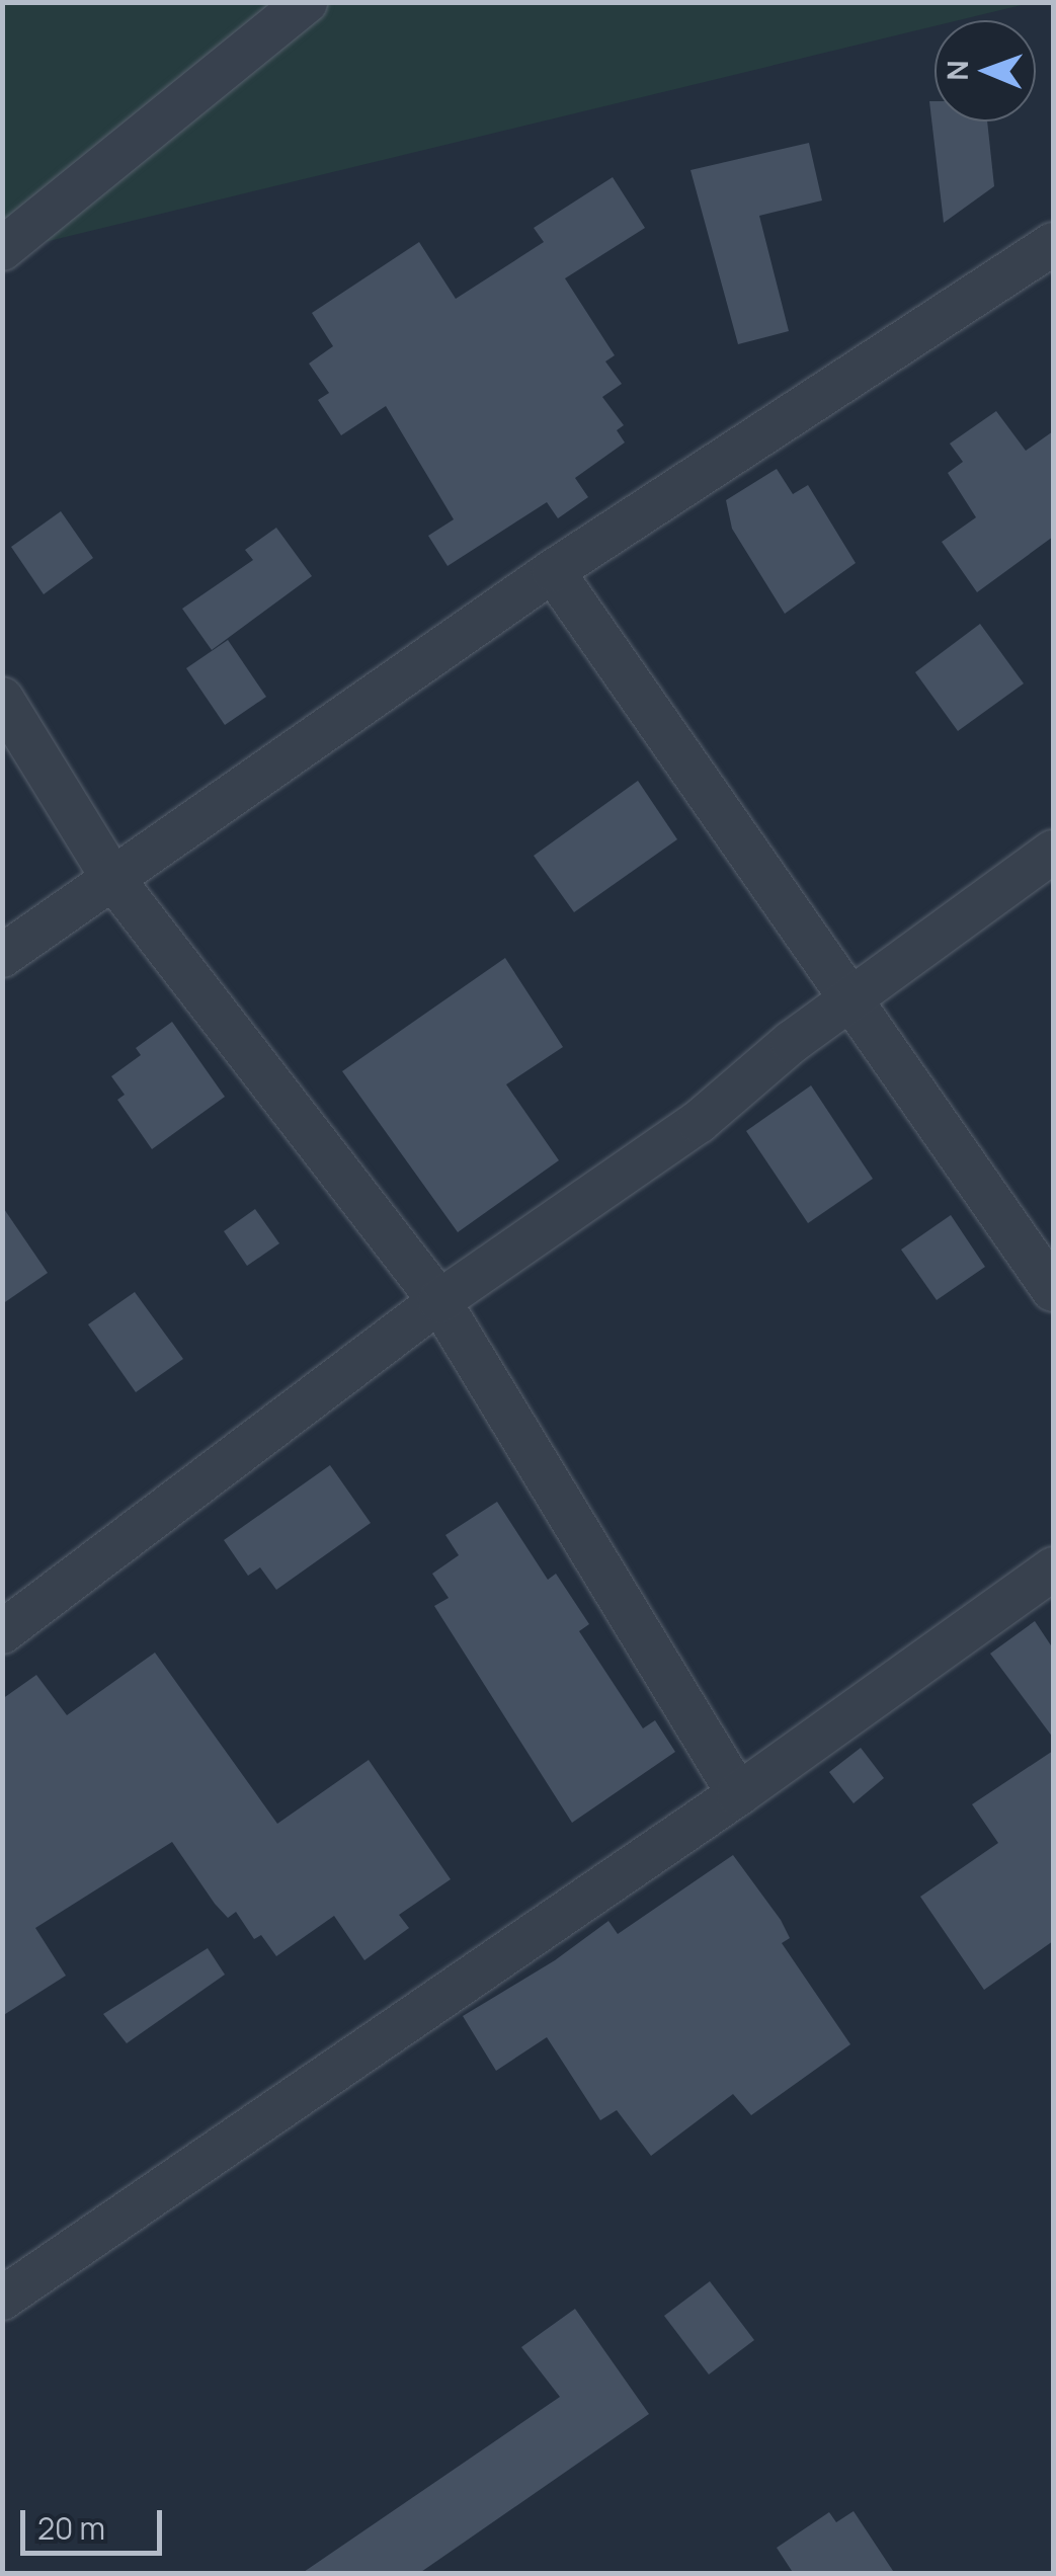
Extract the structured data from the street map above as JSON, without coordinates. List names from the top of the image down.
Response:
{
  "scale_bar": "20 m",
  "north": "left"
}
